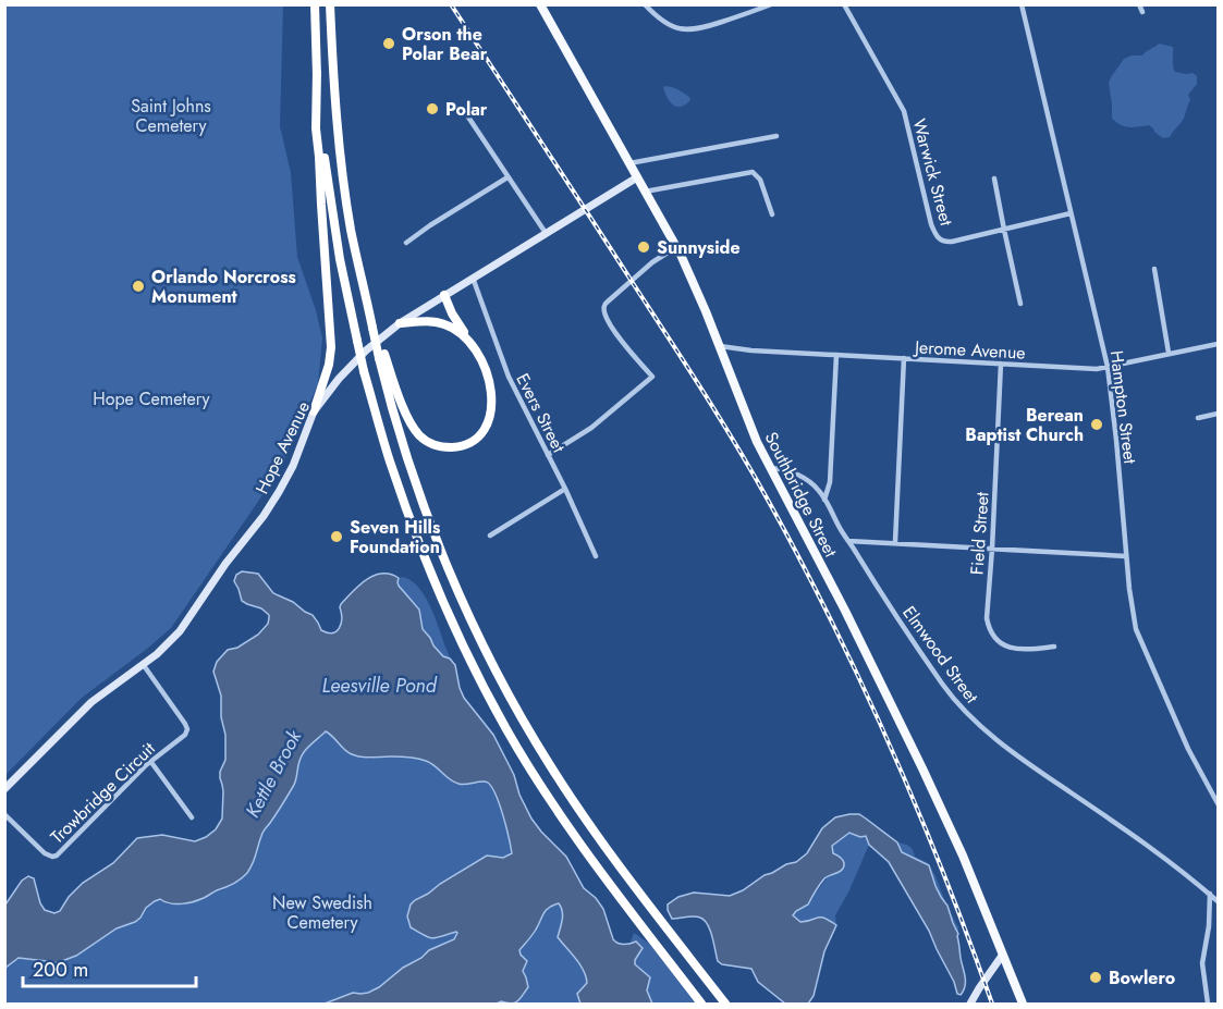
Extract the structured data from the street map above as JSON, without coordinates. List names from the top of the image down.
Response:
{
  "streets": {
    "main road": ["Hope Avenue", "Southbridge Street"],
    "street": [
      "Warwick Street",
      "Jerome Avenue",
      "Hampton Street",
      "Evers Street",
      "Field Street",
      "Elmwood Street",
      "Trowbridge Circuit"
    ]
  },
  "crossings": [
    ["Jerome Avenue", "Hampton Street"],
    ["Jerome Avenue", "Southbridge Street"],
    ["Jerome Avenue", "Field Street"],
    ["Evers Street", "Hope Avenue"],
    ["Hope Avenue", "Southbridge Street"],
    ["Hope Avenue", "Trowbridge Circuit"],
    ["Southbridge Street", "Elmwood Street"]
  ],
  "water": ["Leesville Pond", "Kettle Brook"],
  "parks": ["Saint Johns Cemetery", "Hope Cemetery", "New Swedish Cemetery"],
  "places": [
    "Orson the Polar Bear",
    "Polar",
    "Sunnyside",
    "Orlando Norcross Monument",
    "Berean Baptist Church",
    "Seven Hills Foundation",
    "Bowlero"
  ],
  "scale_bar": "200 m"
}
